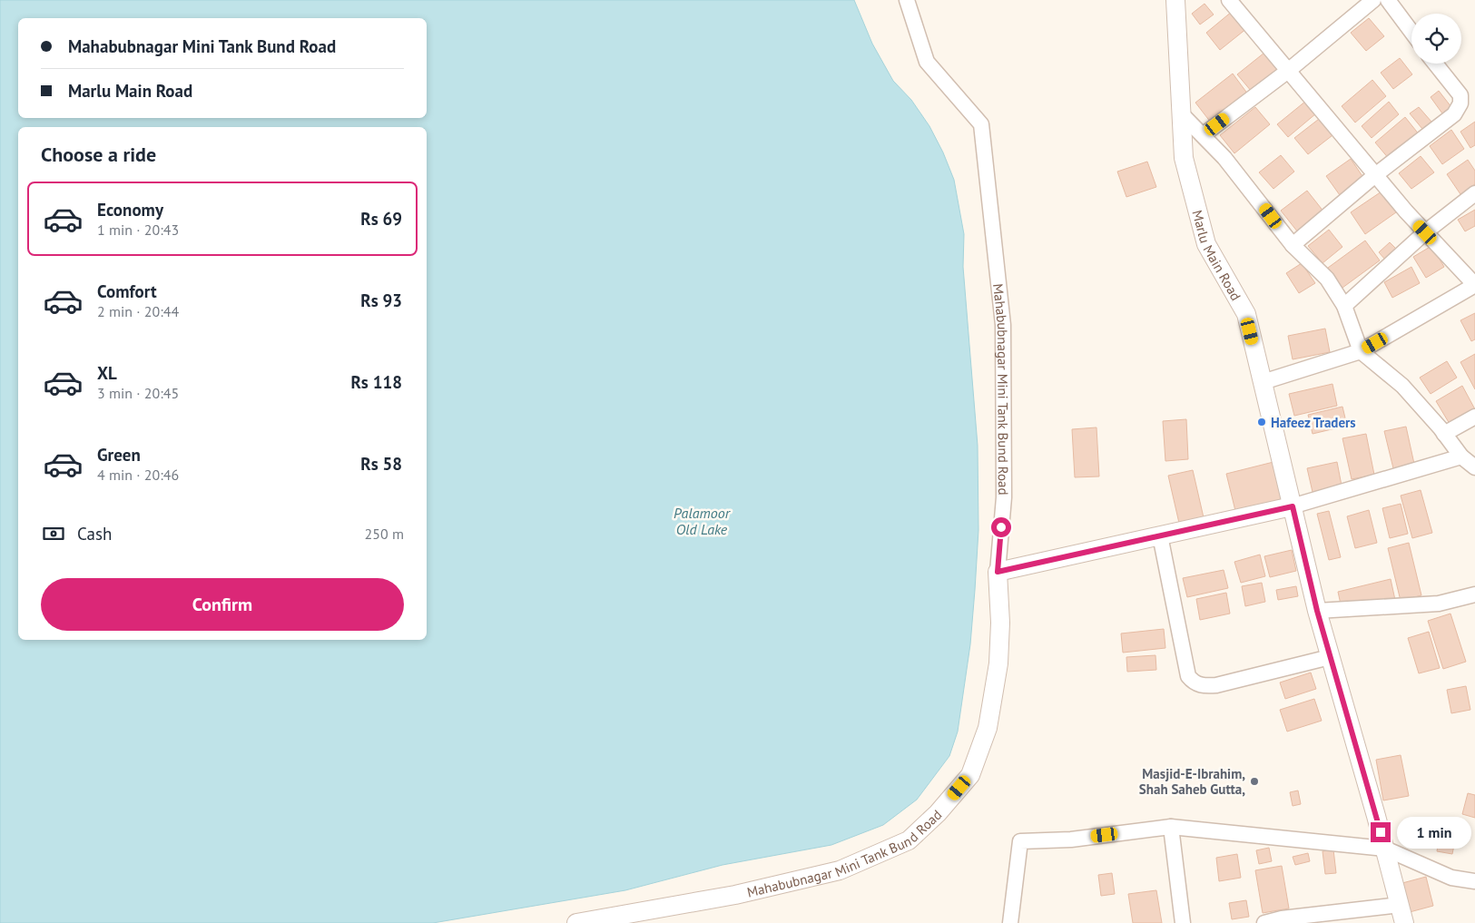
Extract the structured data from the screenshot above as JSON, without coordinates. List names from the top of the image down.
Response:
{
  "streets": {
    "street": ["Marlu Main Road", "Mahabubnagar Mini Tank Bund Road"]
  },
  "water": ["Palamoor Old Lake"],
  "places": ["Hafeez Traders", "Masjid-E-Ibrahim, Shah Saheb Gutta,"],
  "page": {
    "banner": ["Mahabubnagar Mini Tank Bund Road", "Marlu Main Road"],
    "heading": "Choose a ride",
    "list": [
      {
        "name": "Economy",
        "note": "1 min · 20:43",
        "value": "Rs 69"
      },
      {
        "name": "Comfort",
        "note": "2 min · 20:44",
        "value": "Rs 93"
      },
      {
        "name": "XL",
        "note": "3 min · 20:45",
        "value": "Rs 118"
      },
      {
        "name": "Green",
        "note": "4 min · 20:46",
        "value": "Rs 58"
      }
    ],
    "pay": ["Cash", "250 m"],
    "buttons": "Confirm",
    "bubble": "1 min"
  }
}
